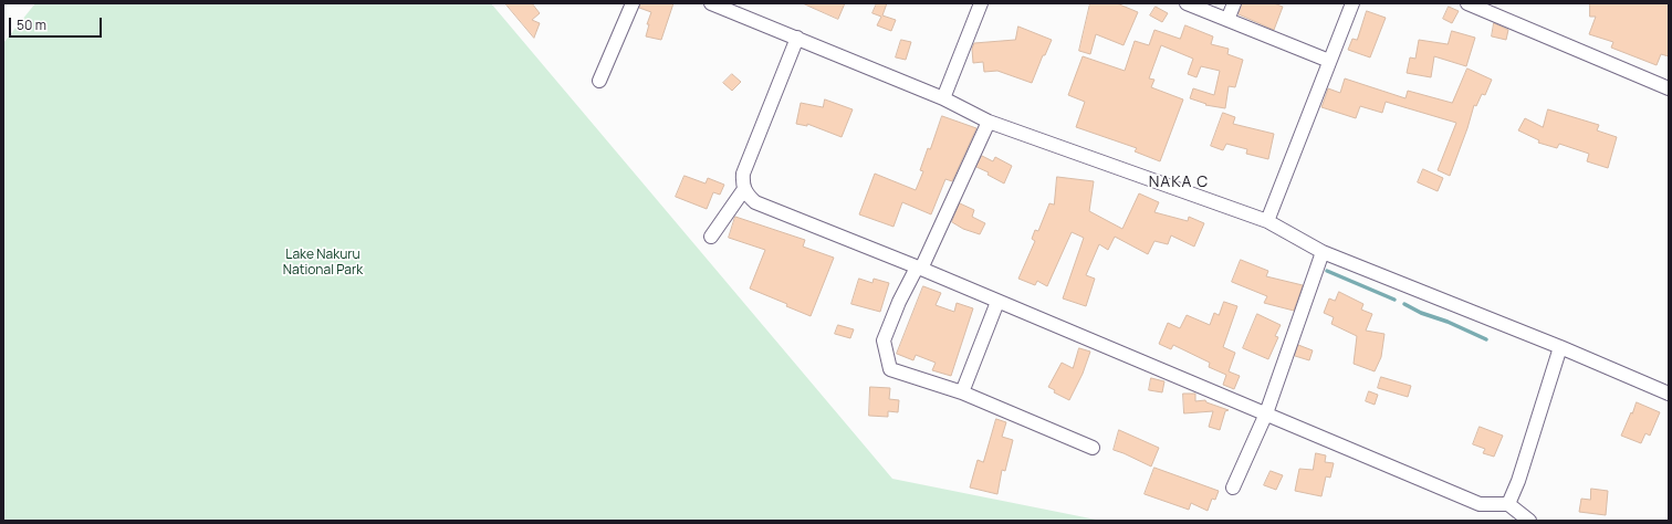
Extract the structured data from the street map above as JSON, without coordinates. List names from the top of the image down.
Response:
{
  "districts": ["NAKA C"],
  "parks": ["Lake Nakuru National Park"],
  "scale_bar": "50 m"
}
